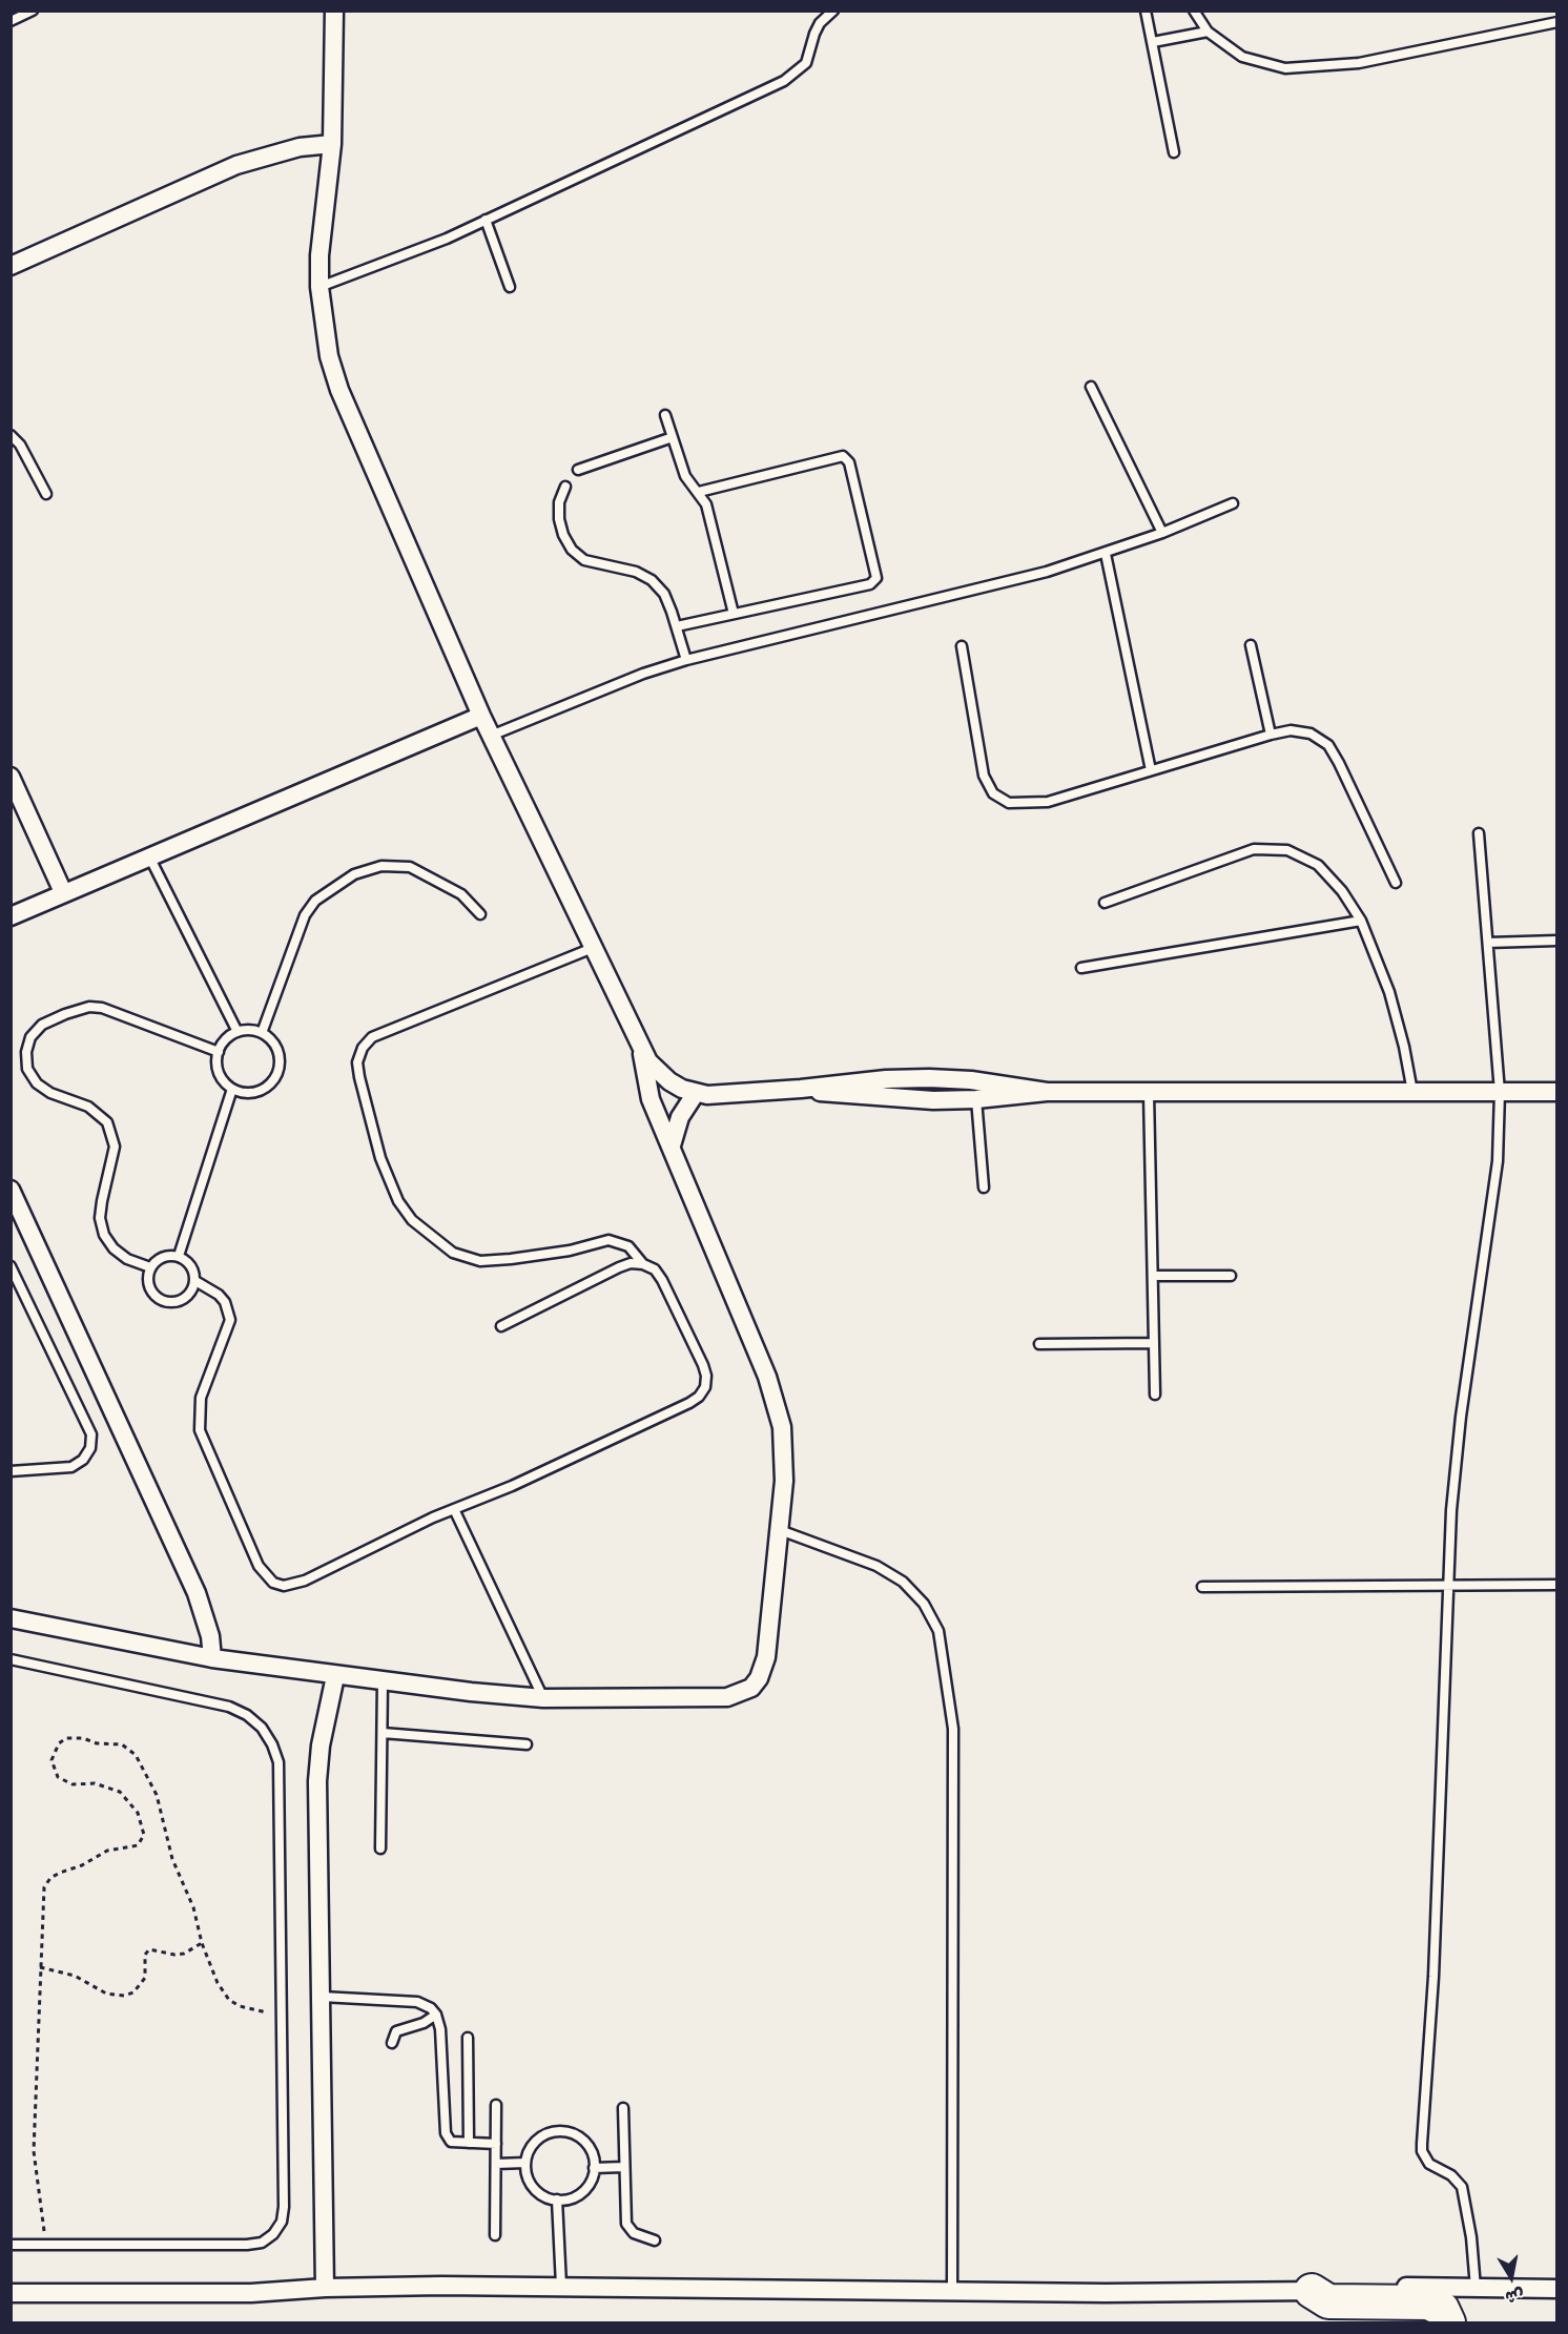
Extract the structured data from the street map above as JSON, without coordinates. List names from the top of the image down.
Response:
{
  "north": "bottom"
}
